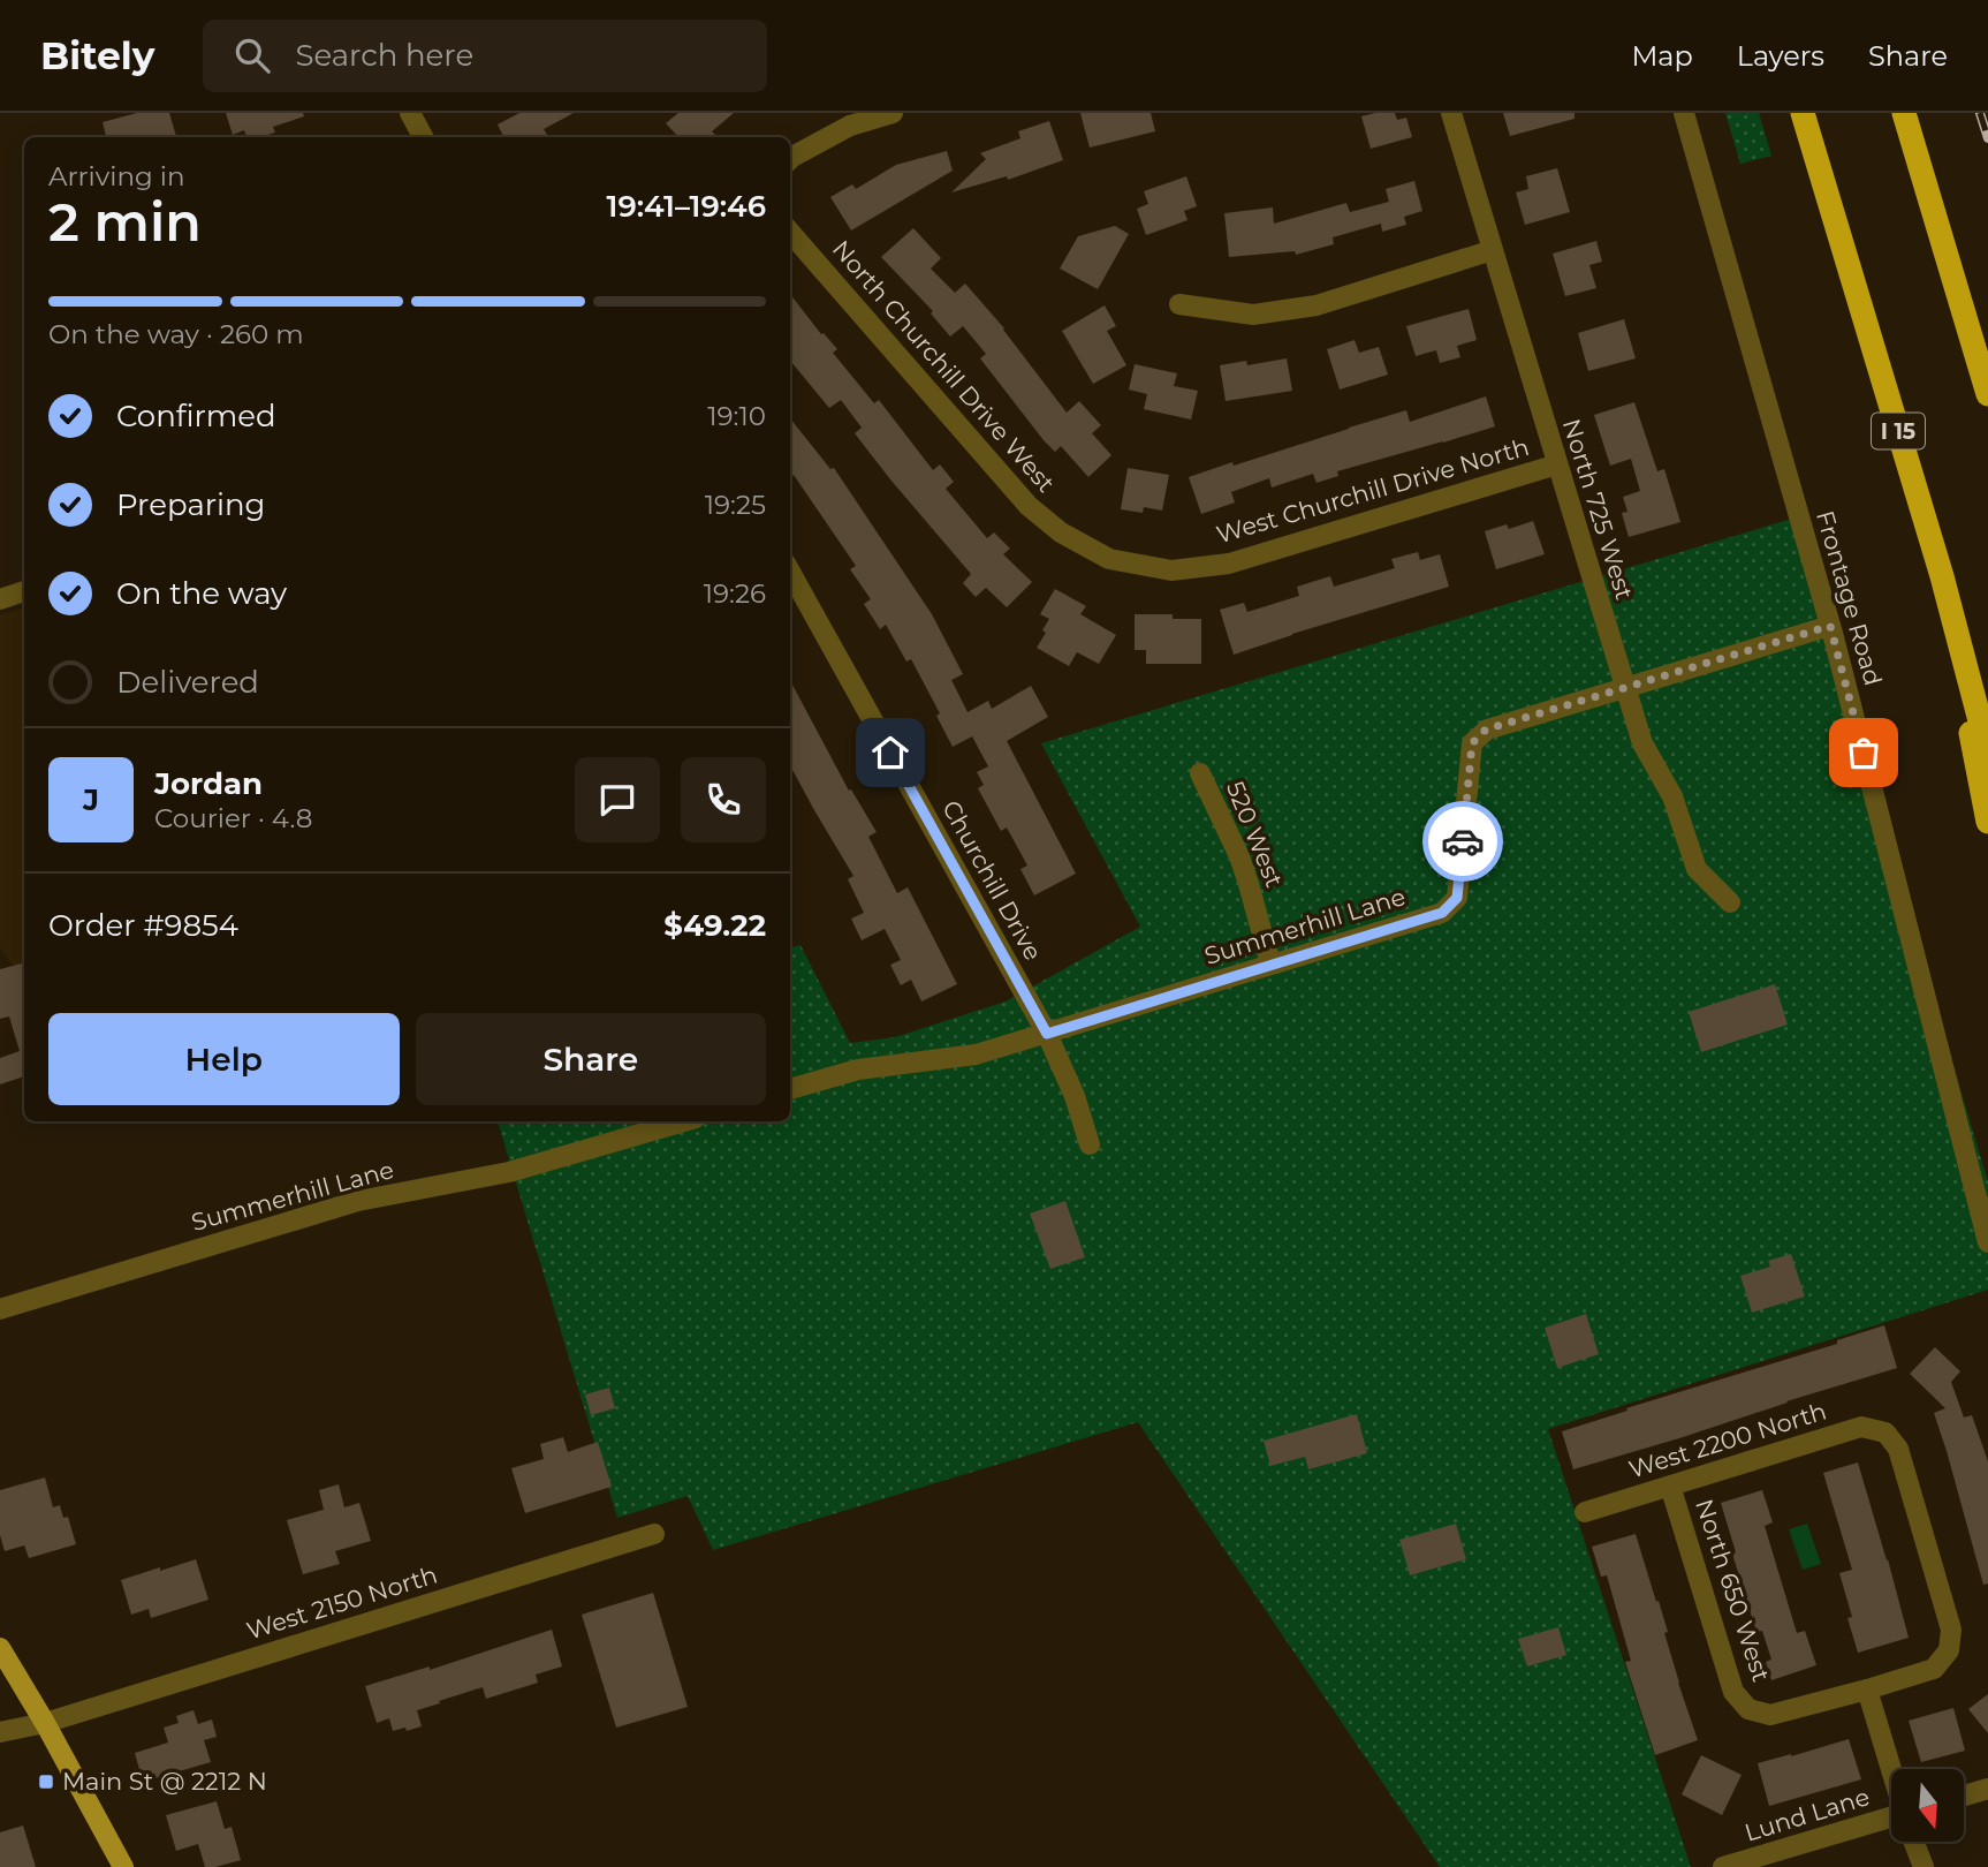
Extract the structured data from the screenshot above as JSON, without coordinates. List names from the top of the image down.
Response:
{
  "streets": {
    "highway": ["I 15"],
    "street": [
      "North Churchill Drive West",
      "West Churchill Drive North",
      "North 725 West",
      "Frontage Road",
      "520 West",
      "Churchill Drive",
      "Summerhill Lane",
      "West 2200 North",
      "North 650 West",
      "West 2150 North",
      "Lund Lane"
    ]
  },
  "crossings": [
    ["North Churchill Drive West", "West Churchill Drive North"],
    ["West Churchill Drive North", "North 725 West"],
    ["North 725 West", "Summerhill Lane"],
    ["Frontage Road", "Summerhill Lane"],
    ["520 West", "Summerhill Lane"],
    ["Churchill Drive", "Summerhill Lane"],
    ["West 2200 North", "North 650 West"]
  ],
  "places": {
    "transit": ["Main St @ 2212 N"]
  },
  "north": "bottom",
  "page": {
    "header": "Bitely",
    "search": "Search here",
    "nav": ["Map", "Layers", "Share"],
    "heading": ["2 min", "Arriving in", "19:41–19:46"],
    "panel": [
      "Jordan",
      "Courier · 4.8",
      "Order #9854",
      "$49.22"
    ],
    "bar": "On the way · 260 m",
    "list": [
      ["Confirmed", "19:10"],
      ["Preparing", "19:25"],
      ["On the way", "19:26"],
      "Delivered"
    ],
    "round": "J",
    "buttons": ["Help", "Share"]
  }
}
